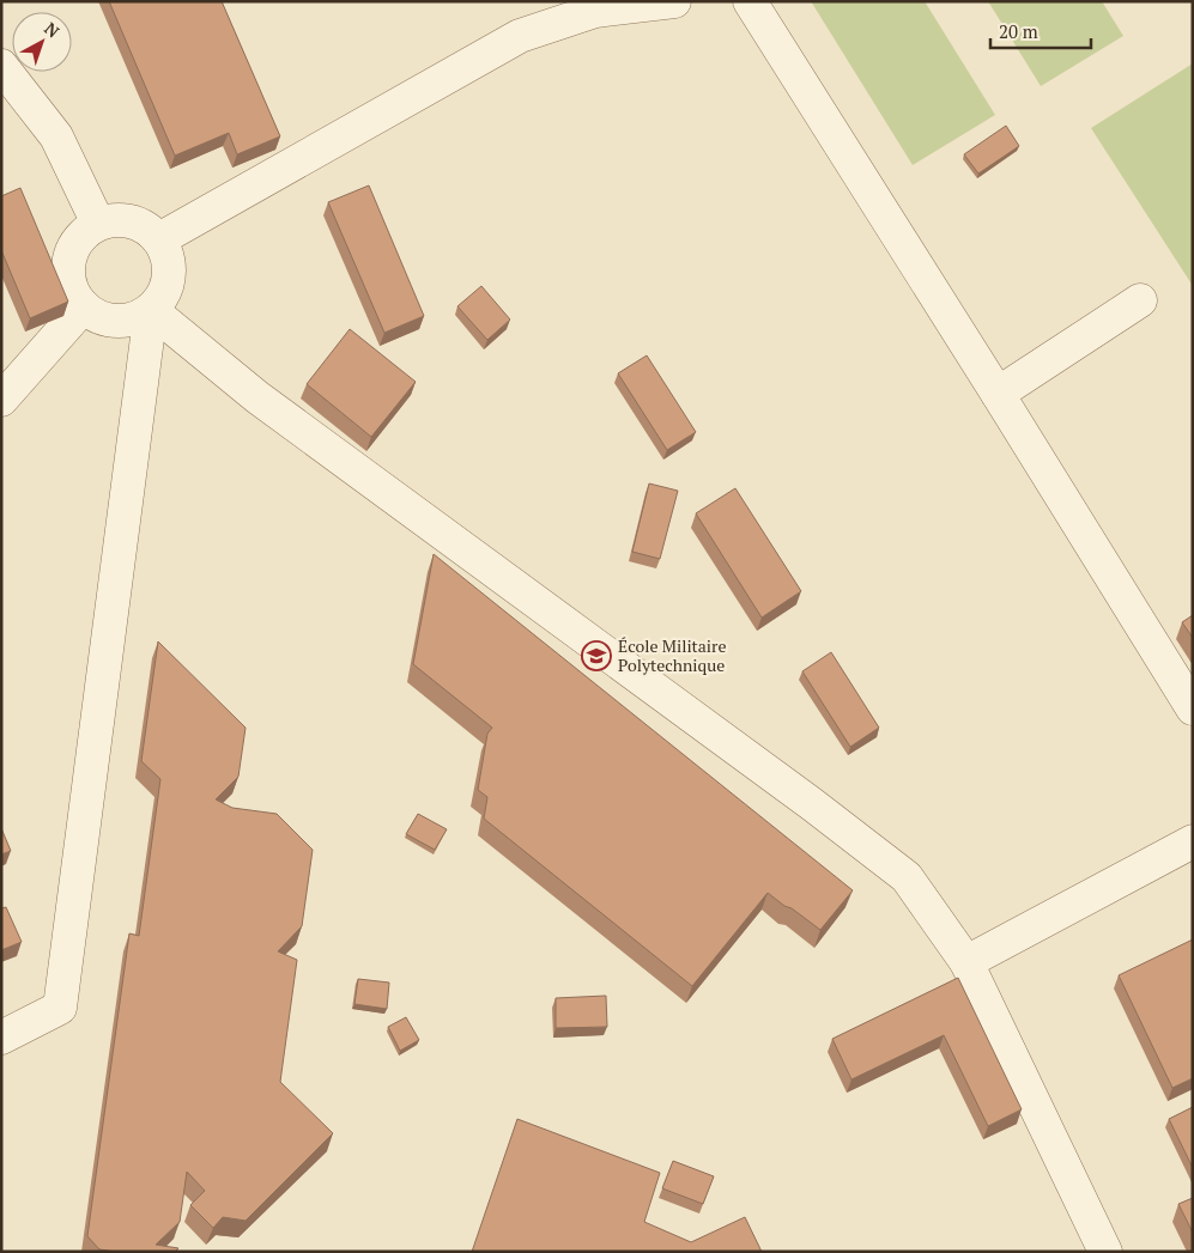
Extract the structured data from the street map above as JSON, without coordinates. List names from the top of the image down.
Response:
{
  "places": {
    "school or university": ["École Militaire Polytechnique"]
  },
  "scale_bar": "20 m",
  "north": "top right"
}
